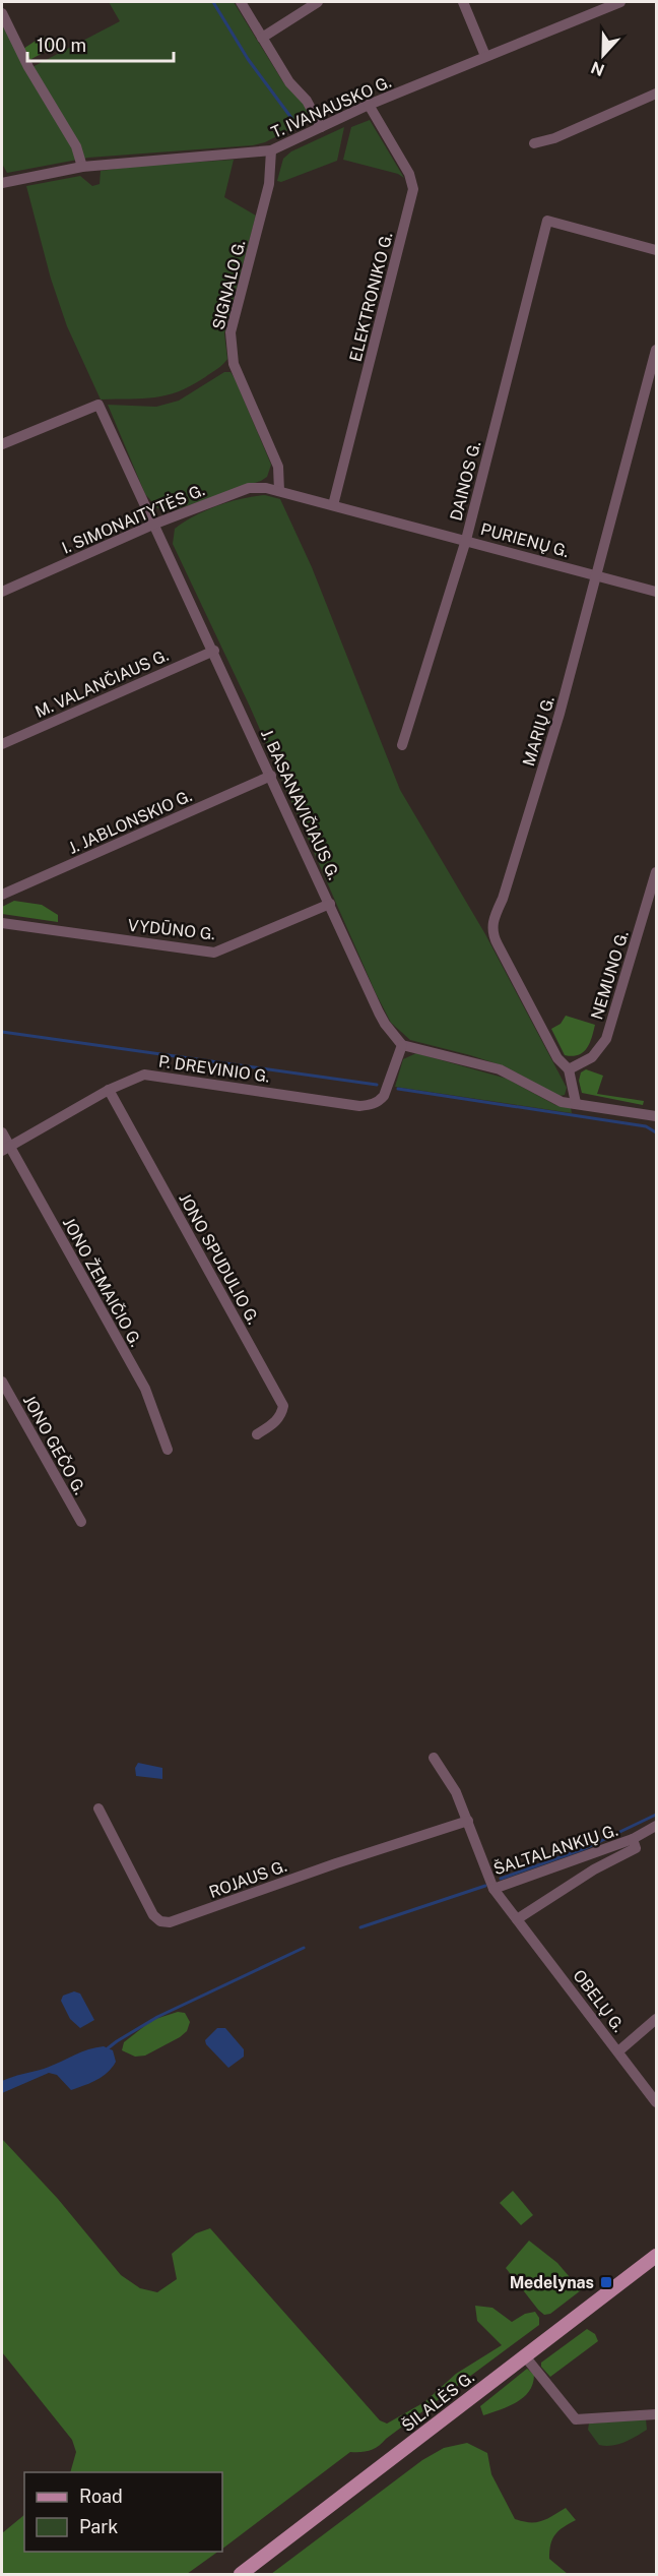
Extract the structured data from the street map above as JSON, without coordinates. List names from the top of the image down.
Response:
{
  "streets": {
    "main road": ["ŠILALĖS G."],
    "street": [
      "T. IVANAUSKO G.",
      "SIGNALO G.",
      "ELEKTRONIKO G.",
      "DAINOS G.",
      "I. SIMONAITYTĖS G.",
      "PURIENŲ G.",
      "M. VALANČIAUS G.",
      "MARIŲ G.",
      "J. BASANAVIČIAUS G.",
      "J. JABLONSKIO G.",
      "VYDŪNO G.",
      "NEMUNO G.",
      "P. DREVINIO G.",
      "JONO SPUDULIO G.",
      "JONO ŽEMAIČIO G.",
      "JONO GEČO G.",
      "ŠALTALANKIŲ G.",
      "ROJAUS G.",
      "OBELŲ G."
    ]
  },
  "crossings": [
    ["T. IVANAUSKO G.", "SIGNALO G."],
    ["T. IVANAUSKO G.", "ELEKTRONIKO G."],
    ["SIGNALO G.", "I. SIMONAITYTĖS G."],
    ["SIGNALO G.", "PURIENŲ G."],
    ["ELEKTRONIKO G.", "PURIENŲ G."],
    ["DAINOS G.", "PURIENŲ G."],
    ["I. SIMONAITYTĖS G.", "PURIENŲ G."],
    ["I. SIMONAITYTĖS G.", "J. BASANAVIČIAUS G."],
    ["PURIENŲ G.", "MARIŲ G."],
    ["M. VALANČIAUS G.", "J. BASANAVIČIAUS G."],
    ["MARIŲ G.", "NEMUNO G."],
    ["J. BASANAVIČIAUS G.", "J. JABLONSKIO G."],
    ["J. BASANAVIČIAUS G.", "VYDŪNO G."],
    ["J. BASANAVIČIAUS G.", "P. DREVINIO G."],
    ["P. DREVINIO G.", "JONO SPUDULIO G."],
    ["P. DREVINIO G.", "JONO ŽEMAIČIO G."],
    ["ŠALTALANKIŲ G.", "ROJAUS G."],
    ["ŠALTALANKIŲ G.", "OBELŲ G."]
  ],
  "places": {
    "transit": ["Medelynas"]
  },
  "legend": ["Road", "Park"],
  "scale_bar": "100 m",
  "north": "bottom"
}
